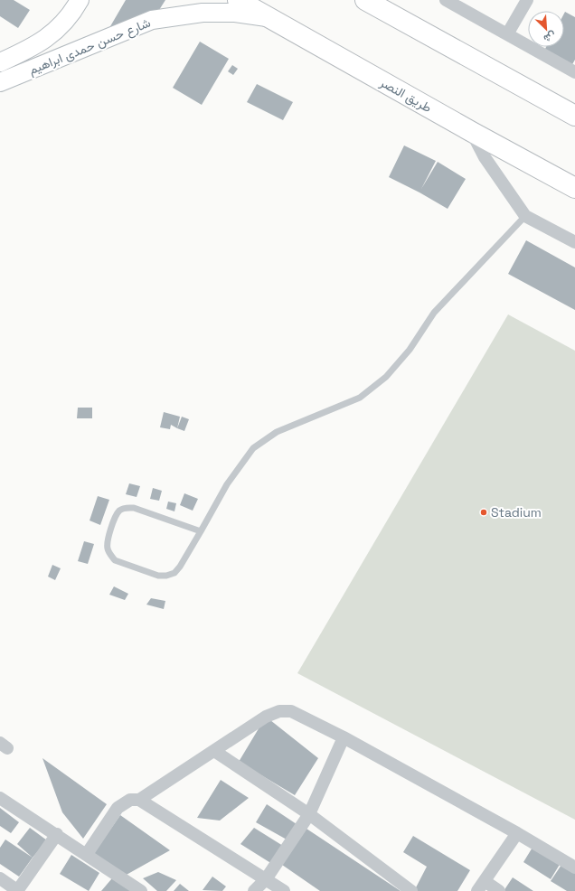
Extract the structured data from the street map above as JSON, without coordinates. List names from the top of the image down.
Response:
{
  "streets": {
    "main road": ["شارع حسن حمدى ابراهيم", "طريق النصر"]
  },
  "crossings": [
    ["شارع حسن حمدى ابراهيم", "طريق النصر"]
  ],
  "places": ["Stadium"],
  "north": "bottom right"
}
